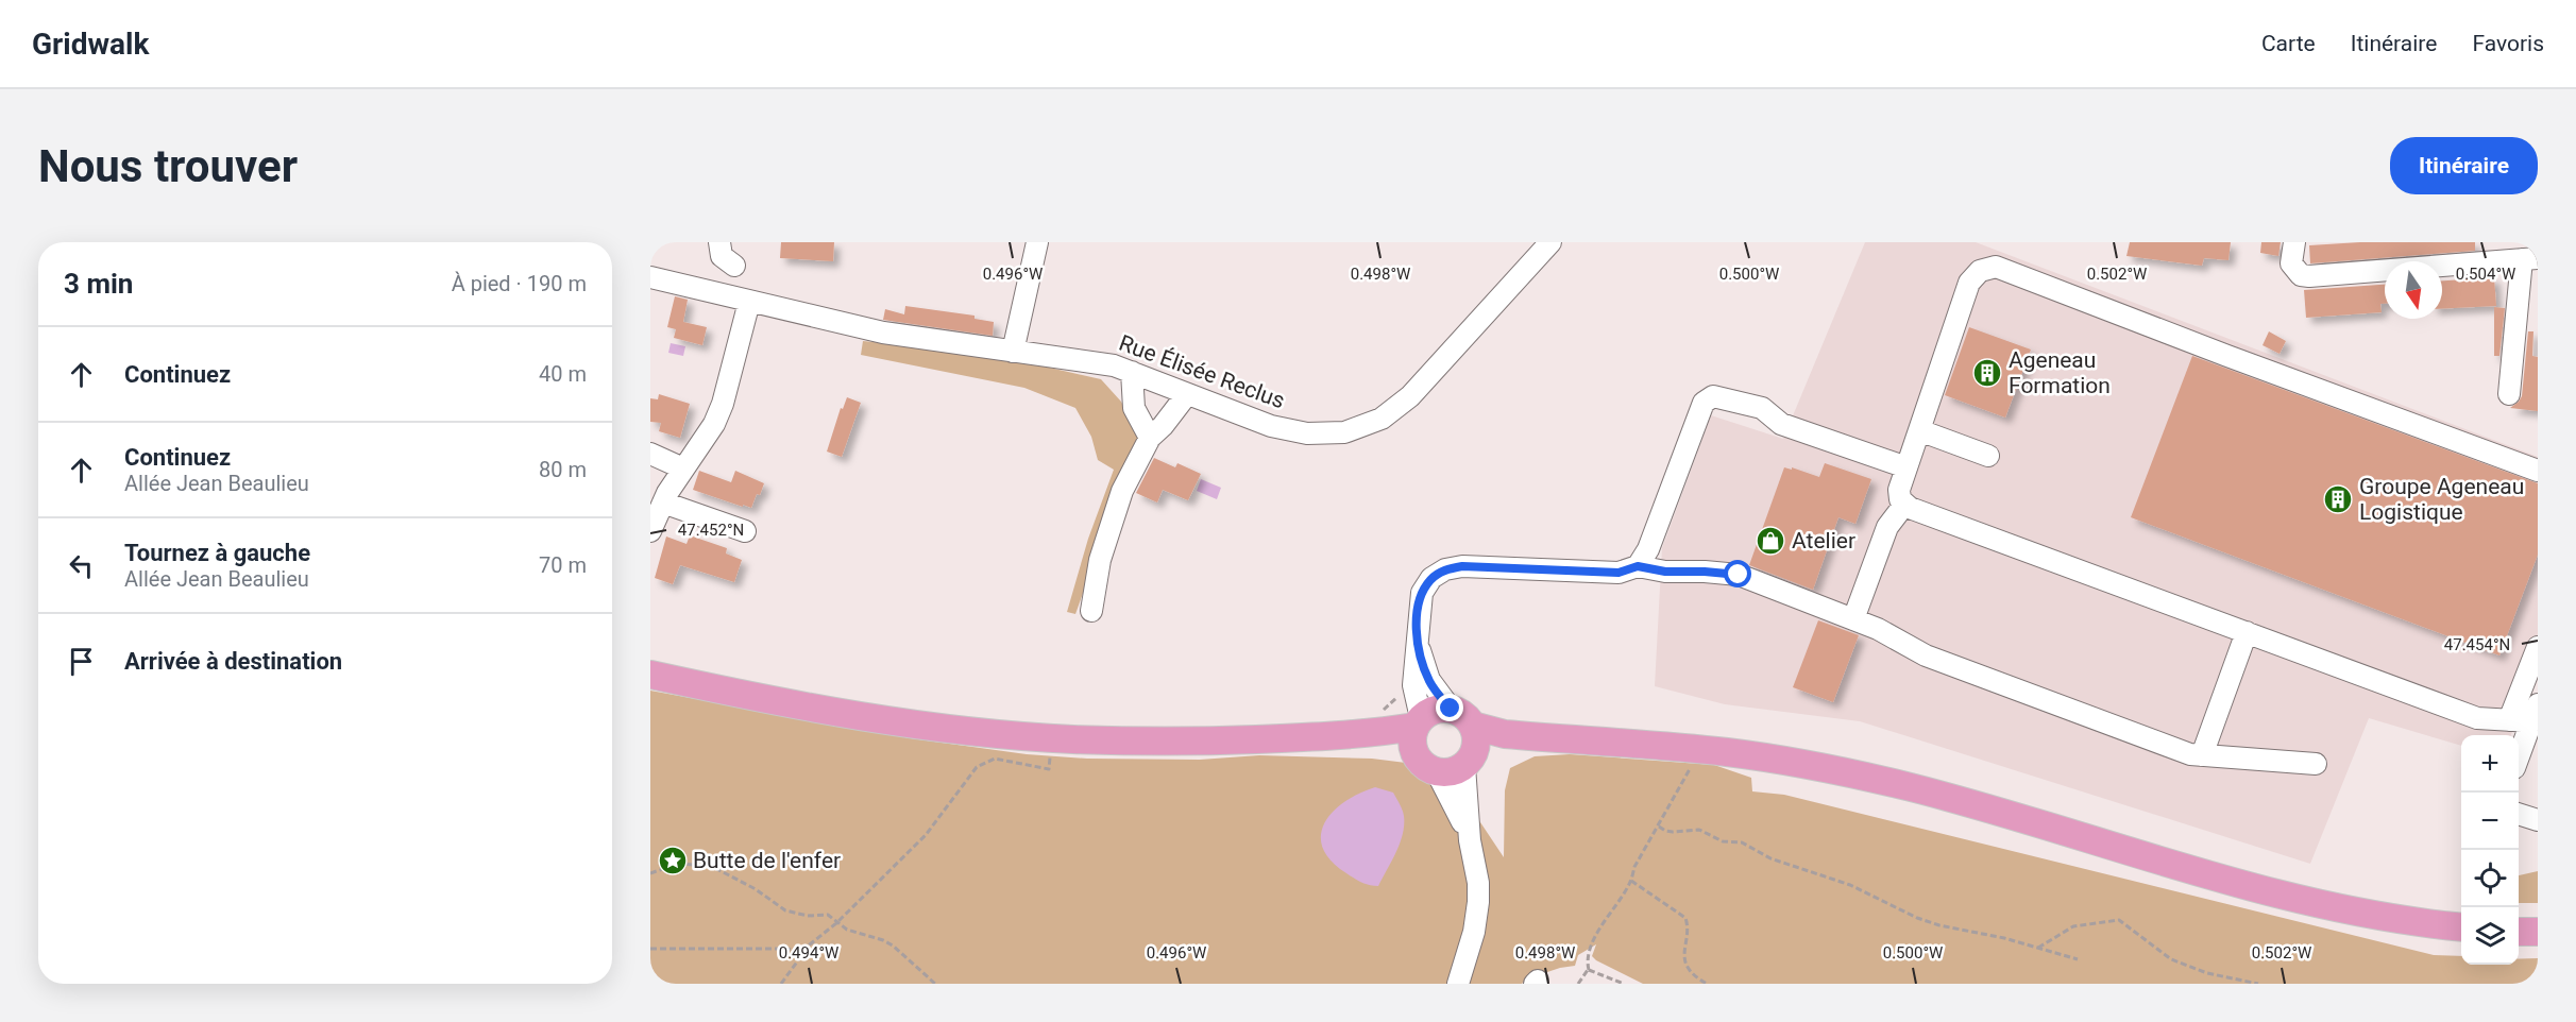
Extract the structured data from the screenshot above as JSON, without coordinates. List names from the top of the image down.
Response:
{
  "streets": {
    "street": ["Rue Élisée Reclus"]
  },
  "places": {
    "building": ["Ageneau Formation", "Groupe Ageneau Logistique"],
    "shop": ["Atelier"],
    "place": ["Butte de l'enfer"]
  },
  "north": "bottom",
  "page": {
    "header": "Gridwalk",
    "nav": ["Carte", "Itinéraire", "Favoris"],
    "buttons": "Itinéraire",
    "title": "Nous trouver",
    "heading": ["3 min", "À pied · 190 m"],
    "list": [
      ["Continuez", "40 m"],
      ["Continuez", "Allée Jean Beaulieu", "80 m"],
      ["Tournez à gauche", "Allée Jean Beaulieu", "70 m"],
      "Arrivée à destination"
    ],
    "map_buttons": ["+", "−"]
  },
  "coordinates": [
    "0.496°W",
    "0.498°W",
    "0.500°W",
    "0.502°W",
    "0.504°W",
    "47.452°N",
    "47.454°N",
    "0.494°W"
  ]
}
